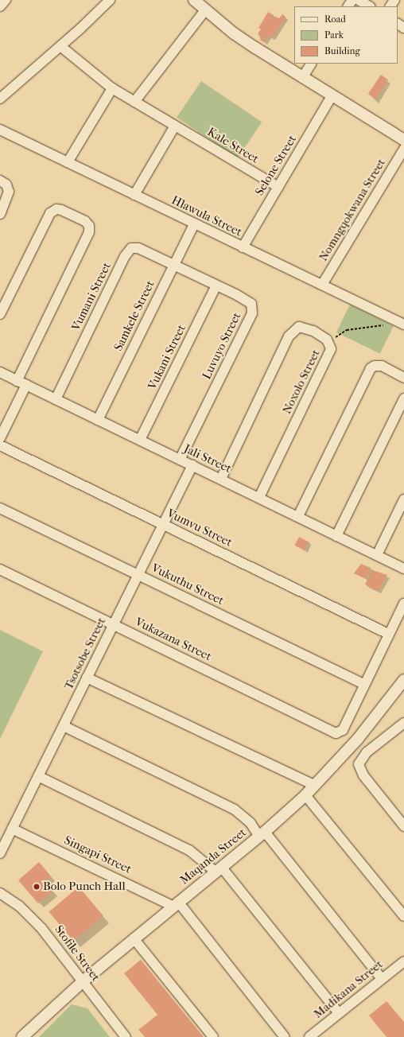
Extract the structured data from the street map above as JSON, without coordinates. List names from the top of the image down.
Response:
{
  "streets": {
    "street": [
      "Kale Street",
      "Selone Street",
      "Nomngqokwana Street",
      "Hlawula Street",
      "Vumani Street",
      "Samkele Street",
      "Luvuyo Street",
      "Vukani Street",
      "Noxolo Street",
      "Jali Street",
      "Vumvu Street",
      "Vukuthu Street",
      "Vukazana Street",
      "Tsotsobe Street",
      "Singapi Street",
      "Maqanda Street",
      "Stofile Street",
      "Madikana Street"
    ]
  },
  "crossings": [
    ["Kale Street", "Selone Street"],
    ["Selone Street", "Hlawula Street"],
    ["Nomngqokwana Street", "Hlawula Street"],
    ["Hlawula Street", "Samkele Street"],
    ["Vumani Street", "Samkele Street"],
    ["Vumani Street", "Luvuyo Street"],
    ["Vumani Street", "Jali Street"],
    ["Samkele Street", "Luvuyo Street"],
    ["Samkele Street", "Jali Street"],
    ["Luvuyo Street", "Vukani Street"],
    ["Luvuyo Street", "Jali Street"],
    ["Vukani Street", "Jali Street"],
    ["Noxolo Street", "Jali Street"],
    ["Jali Street", "Tsotsobe Street"],
    ["Vumvu Street", "Tsotsobe Street"],
    ["Vukuthu Street", "Vukazana Street"],
    ["Vukuthu Street", "Tsotsobe Street"],
    ["Vukazana Street", "Tsotsobe Street"],
    ["Tsotsobe Street", "Singapi Street"],
    ["Singapi Street", "Maqanda Street"],
    ["Maqanda Street", "Stofile Street"]
  ],
  "places": ["Bolo Punch Hall"],
  "legend": ["Road", "Park", "Building"]
}
